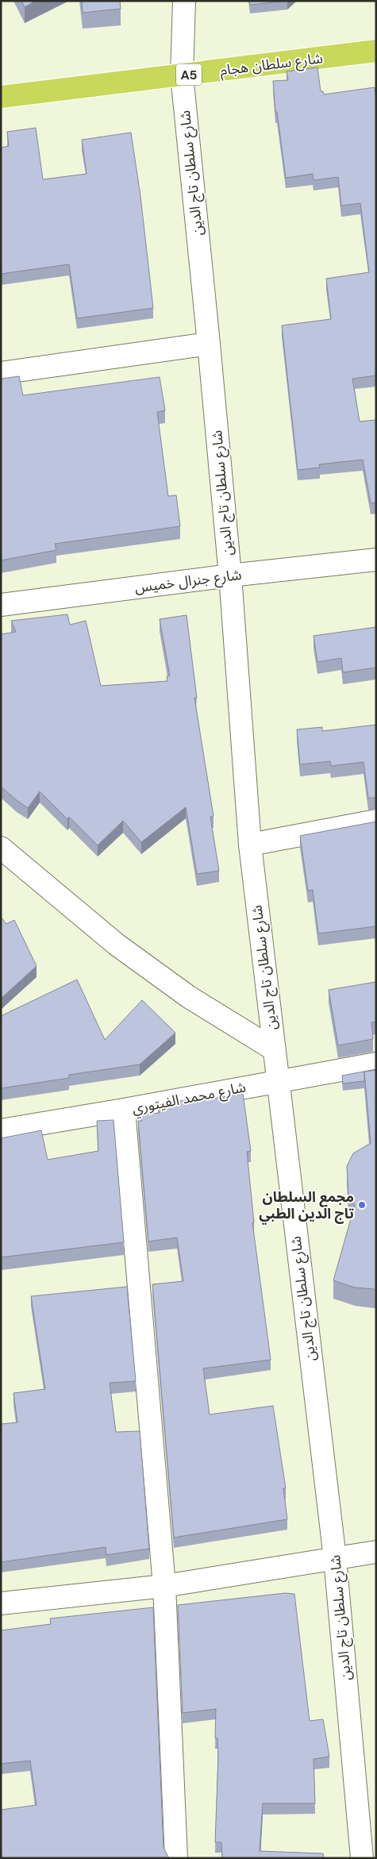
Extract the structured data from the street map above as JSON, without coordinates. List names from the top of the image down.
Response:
{
  "streets": {
    "highway": ["شارع سلطان هجام", "A5"],
    "street": ["شارع سلطان تاج الدين", "شارع جنرال خميس", "شارع محمد الفيتوري"]
  },
  "crossings": [
    ["شارع سلطان هجام", "شارع سلطان تاج الدين"],
    ["شارع سلطان تاج الدين", "شارع جنرال خميس"],
    ["شارع سلطان تاج الدين", "شارع محمد الفيتوري"]
  ],
  "places": ["مجمع السلطان تاج الدين الطبي"]
}
